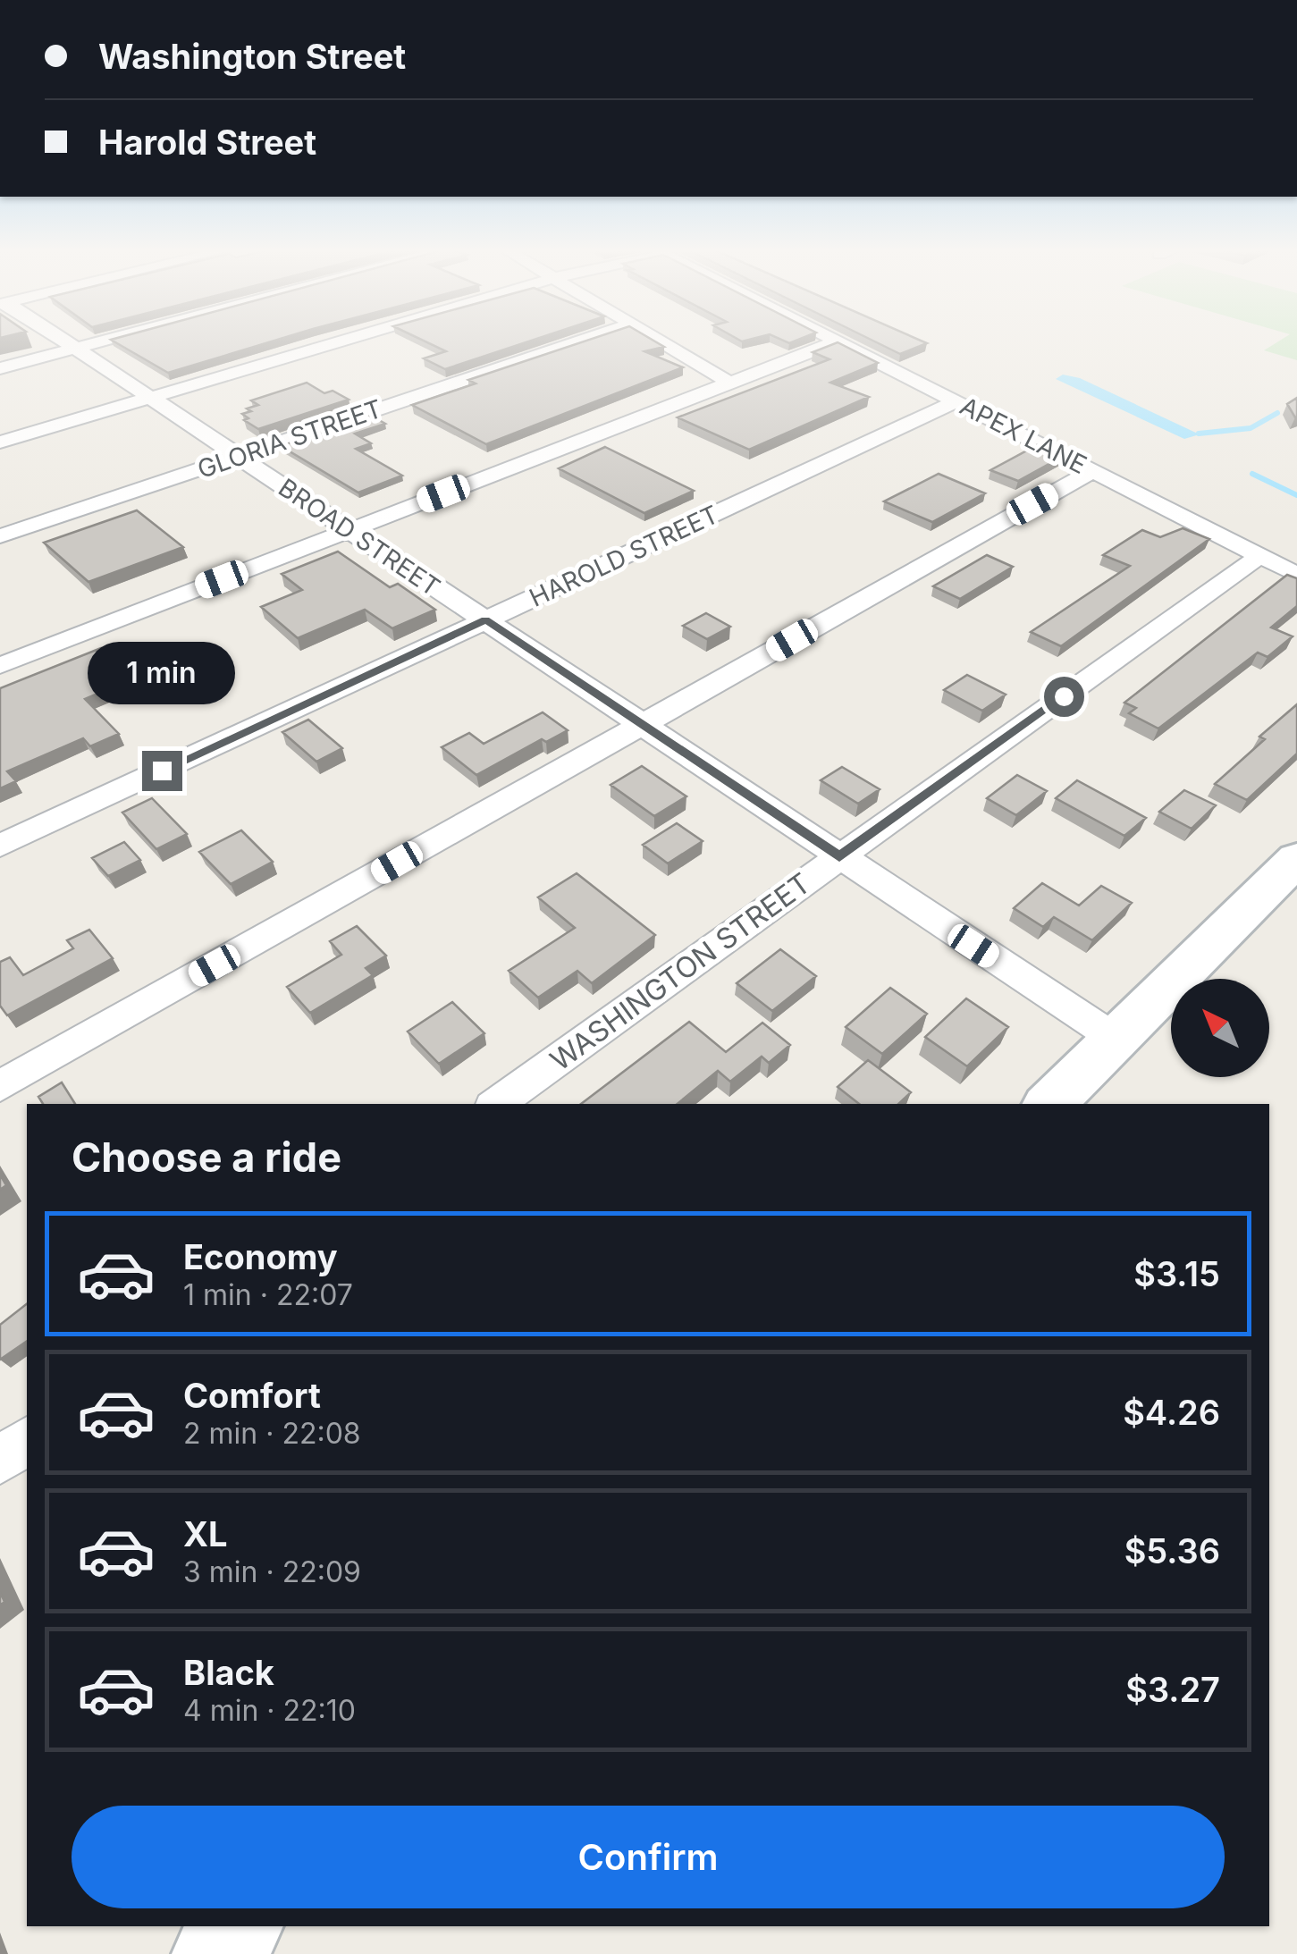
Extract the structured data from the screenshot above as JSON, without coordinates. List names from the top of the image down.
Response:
{
  "streets": {
    "street": [
      "APEX LANE",
      "GLORIA STREET",
      "BROAD STREET",
      "HAROLD STREET",
      "WASHINGTON STREET"
    ]
  },
  "crossings": [
    ["APEX LANE", "HAROLD STREET"],
    ["APEX LANE", "WASHINGTON STREET"],
    ["GLORIA STREET", "BROAD STREET"],
    ["BROAD STREET", "HAROLD STREET"],
    ["BROAD STREET", "WASHINGTON STREET"]
  ],
  "north": "top left",
  "page": {
    "banner": ["Washington Street", "Harold Street"],
    "bubble": "1 min",
    "heading": "Choose a ride",
    "list": [
      {
        "name": "Economy",
        "note": "1 min · 22:07",
        "value": "$3.15"
      },
      {
        "name": "Comfort",
        "note": "2 min · 22:08",
        "value": "$4.26"
      },
      {
        "name": "XL",
        "note": "3 min · 22:09",
        "value": "$5.36"
      },
      {
        "name": "Black",
        "note": "4 min · 22:10",
        "value": "$3.27"
      }
    ],
    "buttons": "Confirm"
  }
}
